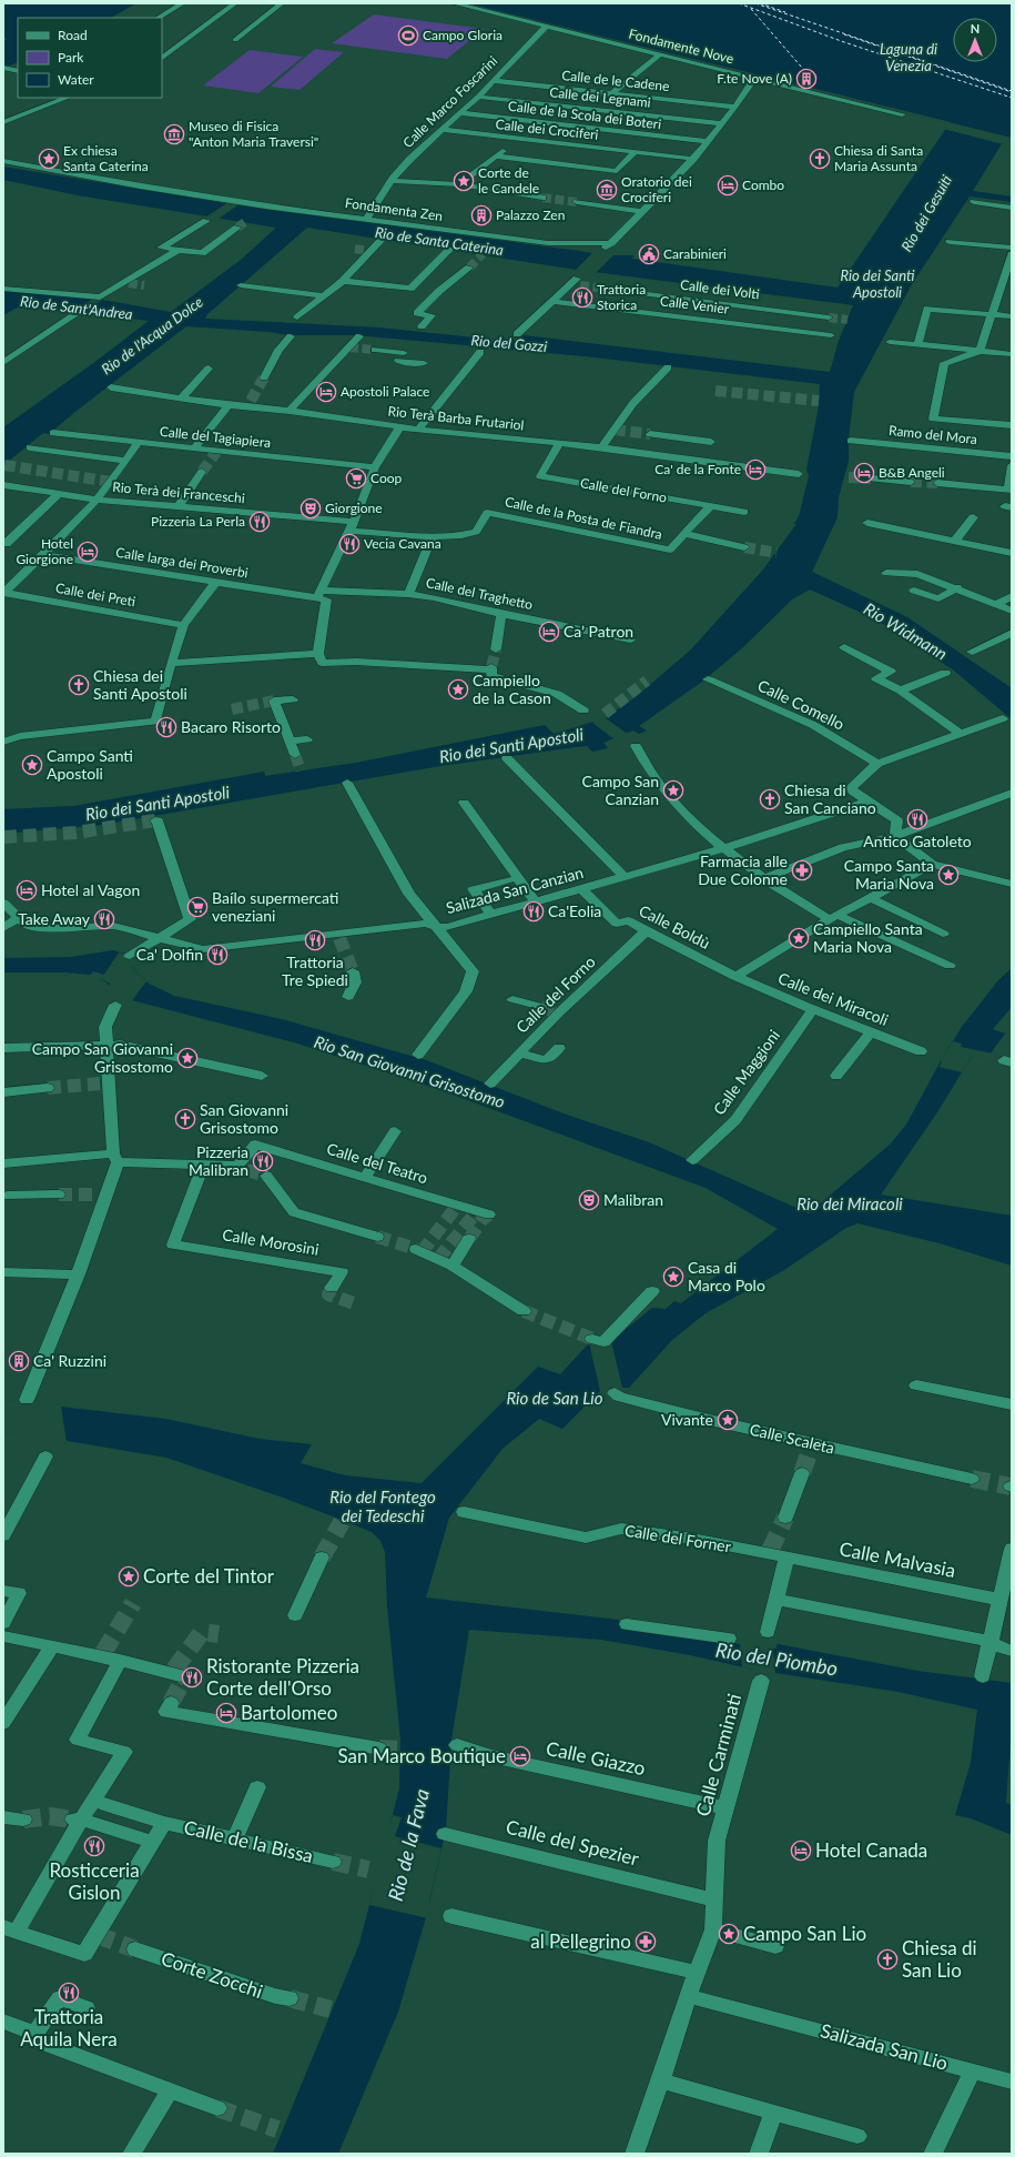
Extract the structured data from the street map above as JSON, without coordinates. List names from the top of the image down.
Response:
{
  "streets": {
    "street": [
      "Fondamente Nove",
      "Calle de le Cadene",
      "Calle dei Legnami",
      "Calle Marco Foscarini",
      "Calle de la Scola dei Boteri",
      "Calle dei Crociferi",
      "Fondamenta Zen",
      "Calle dei Volti",
      "Calle Venier",
      "Rio Terà Barba Frutariol",
      "Ramo del Mora",
      "Calle del Tagiapiera",
      "Calle del Forno",
      "Rio Terà dei Franceschi",
      "Calle de la Posta de Fiandra",
      "Calle larga dei Proverbi",
      "Calle del Traghetto",
      "Calle dei Preti",
      "Calle Comello",
      "Salizada San Canzian",
      "Calle Boldù",
      "Calle dei Miracoli",
      "Calle Maggioni",
      "Calle del Teatro",
      "Calle Morosini",
      "Calle Scaleta",
      "Calle del Forner",
      "Calle Malvasia",
      "Calle Carminati",
      "Calle Giazzo",
      "Calle de la Bissa",
      "Calle del Spezier",
      "Corte Zocchi",
      "Salizada San Lio"
    ]
  },
  "crossings": [
    ["Fondamente Nove", "Calle Marco Foscarini"],
    ["Calle de le Cadene", "Calle Marco Foscarini"],
    ["Calle dei Legnami", "Calle Marco Foscarini"],
    ["Calle dei Legnami", "Calle de la Scola dei Boteri"],
    ["Calle dei Legnami", "Calle dei Crociferi"],
    ["Calle Marco Foscarini", "Calle de la Scola dei Boteri"],
    ["Calle Marco Foscarini", "Calle dei Crociferi"],
    ["Calle Marco Foscarini", "Fondamenta Zen"],
    ["Calle de la Scola dei Boteri", "Calle dei Crociferi"],
    ["Rio Terà Barba Frutariol", "Calle del Forno"],
    ["Calle del Forno", "Calle Boldù"],
    ["Rio Terà dei Franceschi", "Calle de la Posta de Fiandra"],
    ["Calle larga dei Proverbi", "Calle del Traghetto"],
    ["Salizada San Canzian", "Calle Boldù"],
    ["Calle Boldù", "Calle dei Miracoli"],
    ["Calle dei Miracoli", "Calle Maggioni"],
    ["Calle del Teatro", "Calle Morosini"],
    ["Calle del Forner", "Calle Malvasia"],
    ["Calle Carminati", "Calle Giazzo"],
    ["Calle Carminati", "Calle del Spezier"]
  ],
  "water": [
    "Laguna di Venezia",
    "Rio dei Gesuiti",
    "Rio de Santa Caterina",
    "Rio dei Santi Apostoli",
    "Rio de Sant'Andrea",
    "Rio de l'Acqua Dolce",
    "Rio del Gozzi",
    "Rio Widmann",
    "Rio San Giovanni Grisostomo",
    "Rio dei Miracoli",
    "Rio de San Lio",
    "Rio del Fontego dei Tedeschi",
    "Rio del Piombo",
    "Rio de la Fava"
  ],
  "places": {
    "sports": ["Campo Gloria"],
    "building": ["F.te Nove (A)", "Palazzo Zen", "Ca' Ruzzini"],
    "museum": ["Museo di Fisica \"Anton Maria Traversi\"", "Oratorio dei Crociferi"],
    "place": [
      "Ex chiesa Santa Caterina",
      "Corte de le Candele",
      "Campiello de la Cason",
      "Campo Santi Apostoli",
      "Campo San Canzian",
      "Campo Santa Maria Nova",
      "Campiello Santa Maria Nova",
      "Campo San Giovanni Grisostomo",
      "Casa di Marco Polo",
      "Vivante",
      "Corte del Tintor",
      "Campo San Lio"
    ],
    "church": [
      "Chiesa di Santa Maria Assunta",
      "Chiesa dei Santi Apostoli",
      "Chiesa di San Canciano",
      "San Giovanni Grisostomo",
      "Chiesa di San Lio"
    ],
    "hotel": [
      "Combo",
      "Apostoli Palace",
      "Ca' de la Fonte",
      "B&B Angeli",
      "Hotel Giorgione",
      "Ca’ Patron",
      "Hotel al Vagon",
      "Bartolomeo",
      "San Marco Boutique",
      "Hotel Canada"
    ],
    "public building": ["Carabinieri"],
    "restaurant": [
      "Trattoria Storica",
      "Pizzeria La Perla",
      "Vecia Cavana",
      "Bacaro Risorto",
      "Antico Gatoleto",
      "Ca'Eolia",
      "Take Away",
      "Trattoria Tre Spiedi",
      "Ca' Dolfin",
      "Pizzeria Malibran",
      "Ristorante Pizzeria Corte dell'Orso",
      "Rosticceria Gislon",
      "Trattoria Aquila Nera"
    ],
    "supermarket": ["Coop", "Baílo supermercati veneziani"],
    "theatre": ["Giorgione", "Malibran"],
    "pharmacy": ["Farmacia alle Due Colonne", "al Pellegrino"]
  },
  "legend": ["Road", "Park", "Water"],
  "north": "top"
}
